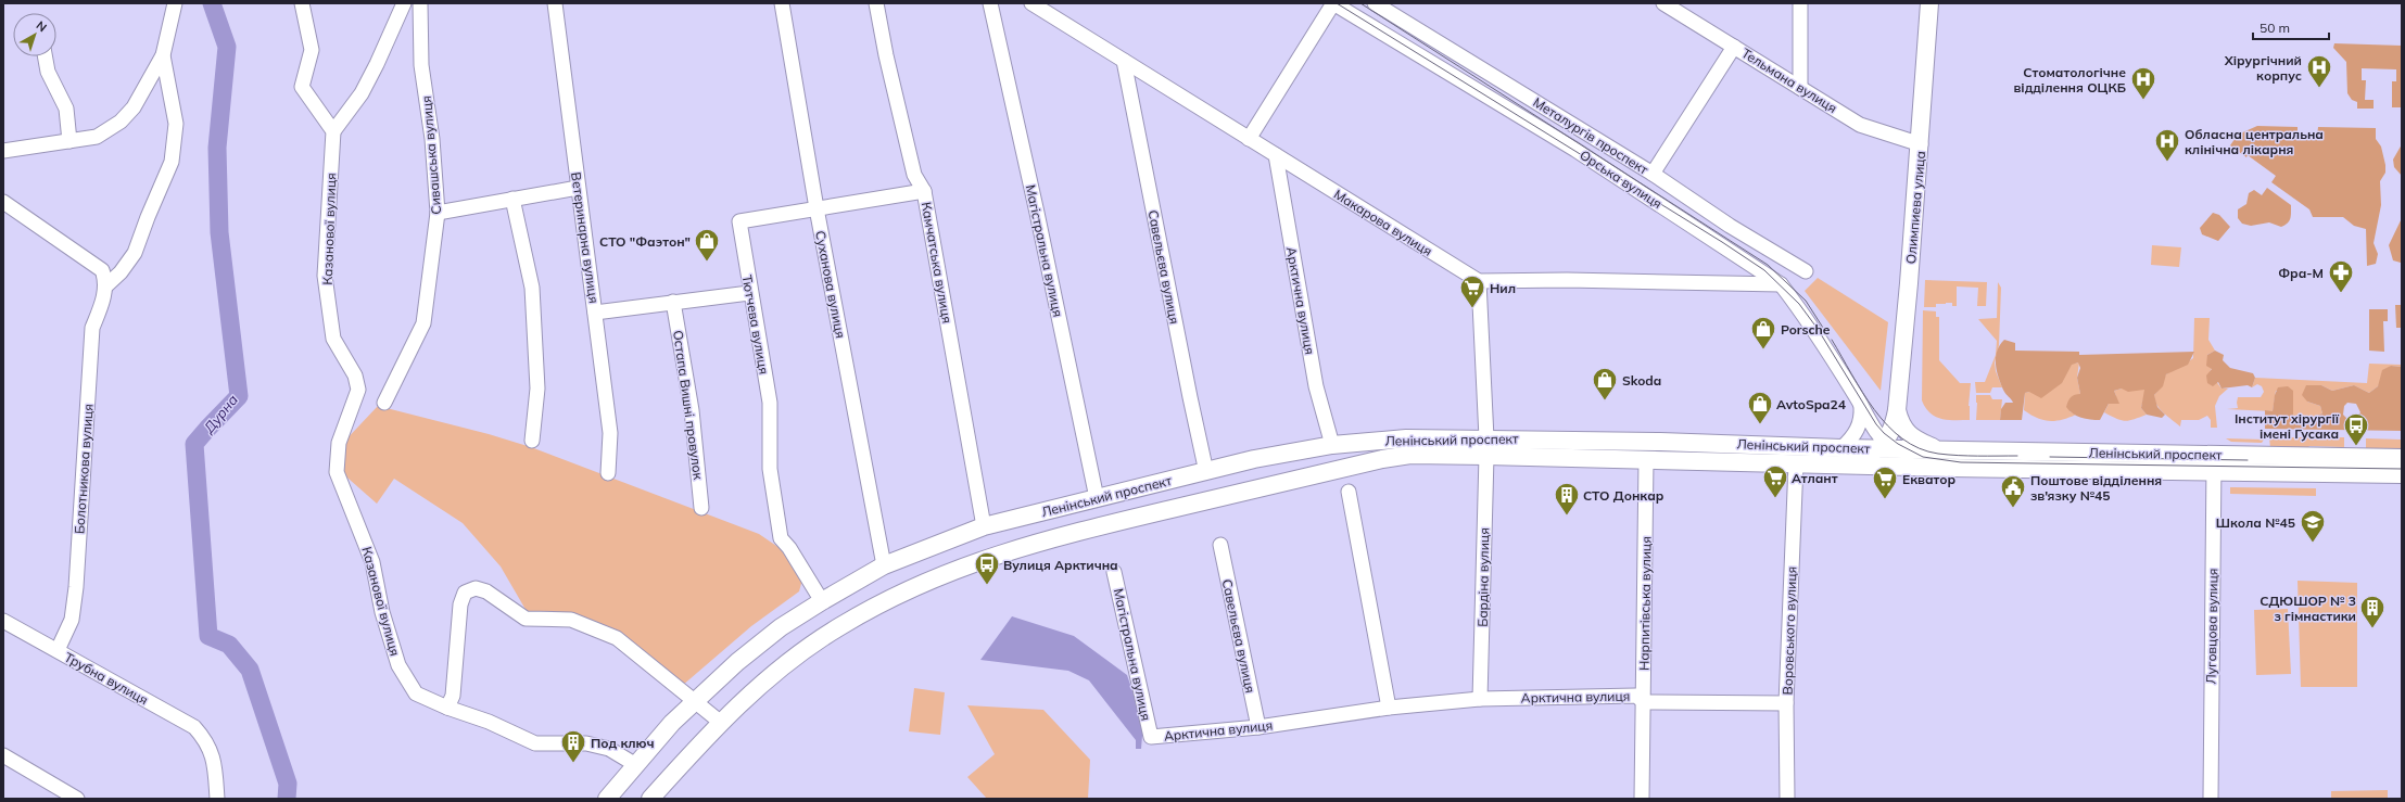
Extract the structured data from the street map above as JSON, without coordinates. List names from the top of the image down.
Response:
{
  "streets": {
    "main road": ["Олимпиева улица", "Ленінський проспект"],
    "street": [
      "Тельмана вулиця",
      "Металургів проспект",
      "Сивашська вулиця",
      "Орська вулиця",
      "Макарова вулиця",
      "Казанової вулиця",
      "Ветеринарна вулиця",
      "Магістральна вулиця",
      "Камчатська вулиця",
      "Савельєва вулиця",
      "Суханова вулиця",
      "Арктична вулиця",
      "Тютчева вулиця",
      "Остапа Вишні провулок",
      "Болотникова вулиця",
      "Бардіна вулиця",
      "Нарпитівська вулиця",
      "Луговцова вулиця",
      "Воровського вулиця",
      "Трубна вулиця"
    ]
  },
  "crossings": [
    ["Тельмана вулиця", "Олимпиева улица"],
    ["Орська вулиця", "Ленінський проспект"],
    ["Макарова вулиця", "Савельєва вулиця"],
    ["Макарова вулиця", "Арктична вулиця"],
    ["Казанової вулиця", "Ленінський проспект"],
    ["Магістральна вулиця", "Арктична вулиця"],
    ["Магістральна вулиця", "Ленінський проспект"],
    ["Камчатська вулиця", "Тютчева вулиця"],
    ["Камчатська вулиця", "Ленінський проспект"],
    ["Савельєва вулиця", "Арктична вулиця"],
    ["Савельєва вулиця", "Ленінський проспект"],
    ["Суханова вулиця", "Тютчева вулиця"],
    ["Суханова вулиця", "Ленінський проспект"],
    ["Арктична вулиця", "Ленінський проспект"],
    ["Арктична вулиця", "Бардіна вулиця"],
    ["Арктична вулиця", "Нарпитівська вулиця"],
    ["Арктична вулиця", "Воровського вулиця"],
    ["Тютчева вулиця", "Ленінський проспект"],
    ["Ленінський проспект", "Бардіна вулиця"],
    ["Ленінський проспект", "Нарпитівська вулиця"],
    ["Ленінський проспект", "Луговцова вулиця"],
    ["Ленінський проспект", "Воровського вулиця"],
    ["Болотникова вулиця", "Трубна вулиця"]
  ],
  "water": ["Дурна"],
  "places": {
    "hospital": ["Хірургічний корпус", "Стоматологічне відділення ОЦКБ", "Обласна центральна клінічна лікарня"],
    "shop": [
      "СТО \"Фаэтон\"",
      "Porsche",
      "Skoda",
      "AvtoSpa24"
    ],
    "pharmacy": ["Фра-М"],
    "supermarket": ["Нил", "Атлант", "Екватор"],
    "bus stop": ["Інститут хірургії імені Гусака", "Вулиця Арктична"],
    "public building": ["Поштове відділення зв'язку №45"],
    "building": ["СТО Донкар", "СДЮШОР № 3 з гімнастики", "Под ключ"],
    "school or university": ["Школа №45"]
  },
  "scale_bar": "50 m",
  "north": "top right"
}
